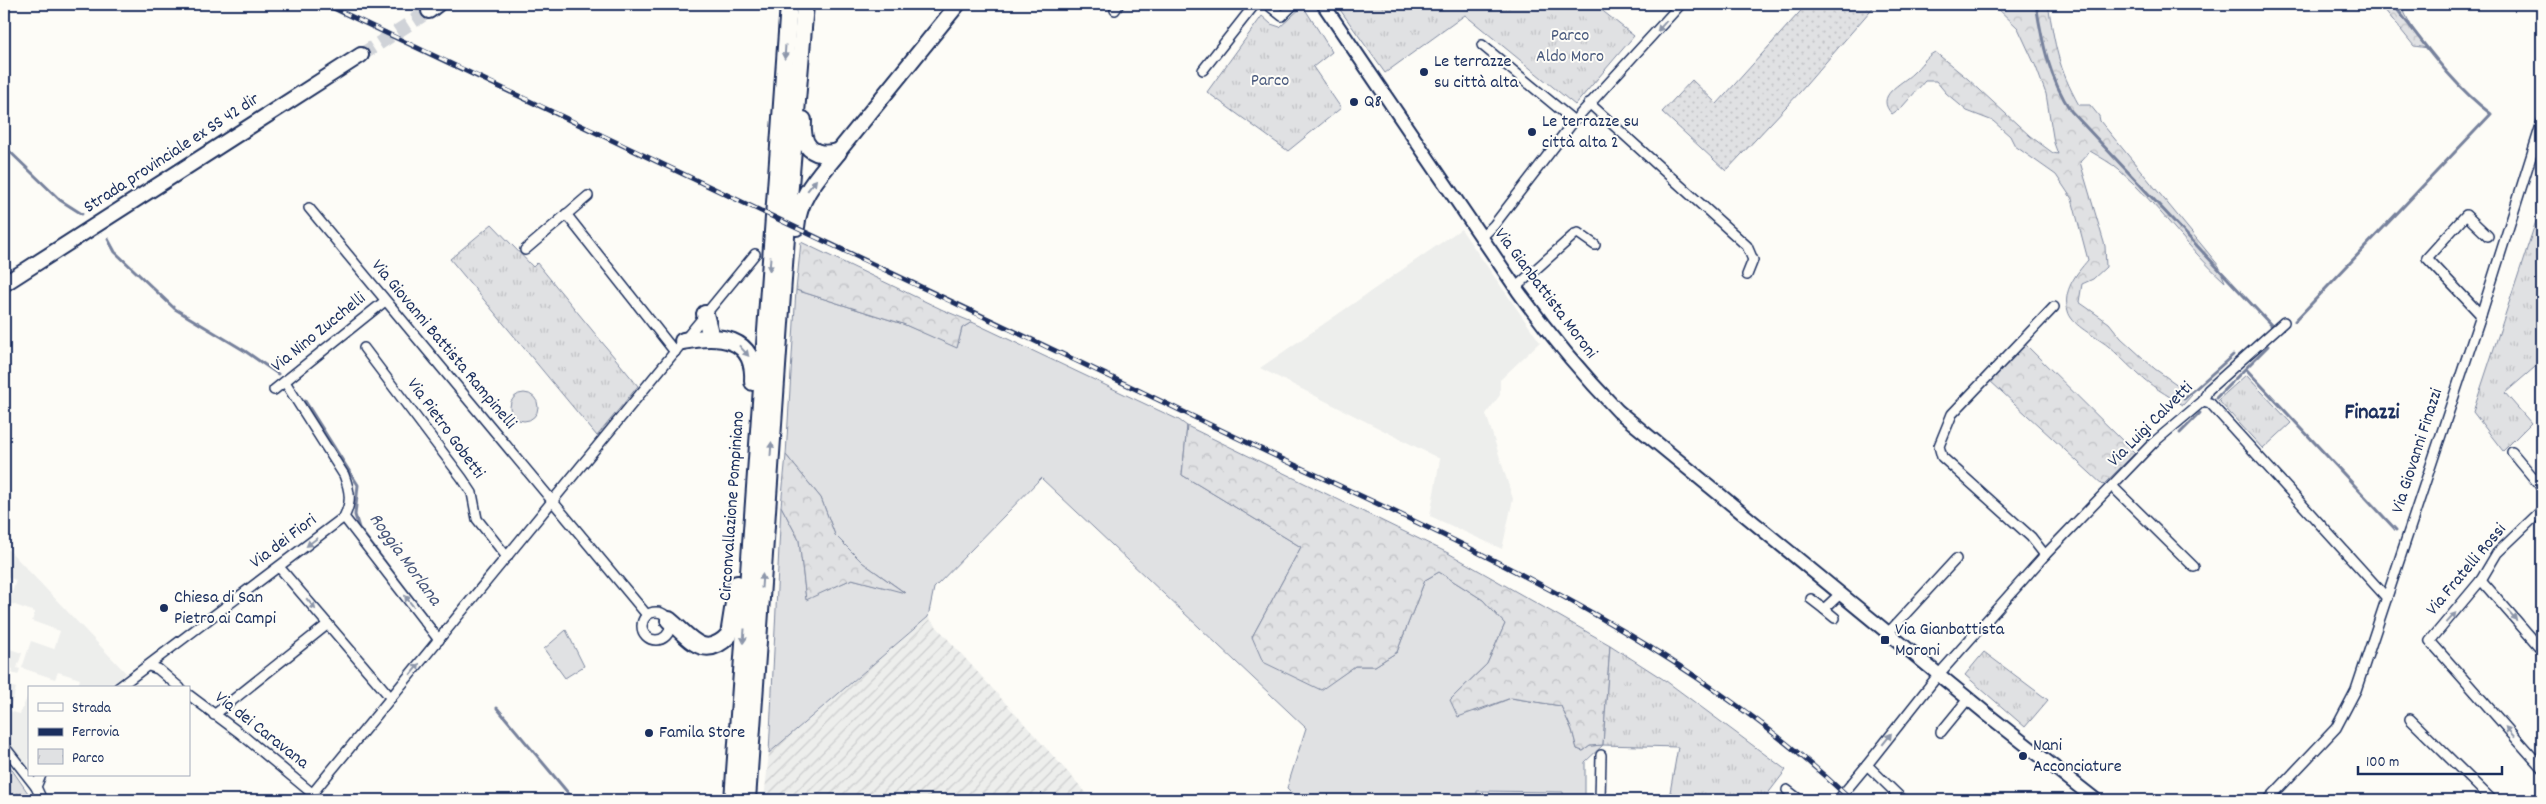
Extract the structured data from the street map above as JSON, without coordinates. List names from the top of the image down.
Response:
{
  "streets": {
    "highway": ["Circonvallazione Pompiniano"],
    "main road": ["Strada provinciale ex SS 42 dir", "Via Gianbattista Moroni"],
    "street": [
      "Via Nino Zucchelli",
      "Via Giovanni Battista Rampinelli",
      "Via Luigi Calvetti",
      "Via Pietro Gobetti",
      "Via Giovanni Finazzi",
      "Via dei Fiori",
      "Via Fratelli Rossi",
      "Via dei Caravana"
    ]
  },
  "crossings": [
    ["Via Gianbattista Moroni", "Via Luigi Calvetti"],
    ["Via Nino Zucchelli", "Via Giovanni Battista Rampinelli"]
  ],
  "districts": ["Finazzi"],
  "water": ["Roggia Morlana"],
  "parks": ["Parco Aldo Moro", "Parco"],
  "places": {
    "other": [
      "Le terrazze su città alta",
      "Q8",
      "Le terrazze su città alta 2",
      "Chiesa di San Pietro ai Campi",
      "Famila Store",
      "Nani Acconciature"
    ],
    "transit": ["Via Gianbattista Moroni"]
  },
  "legend": ["Strada", "Ferrovia", "Parco"],
  "scale_bar": "100 m"
}
